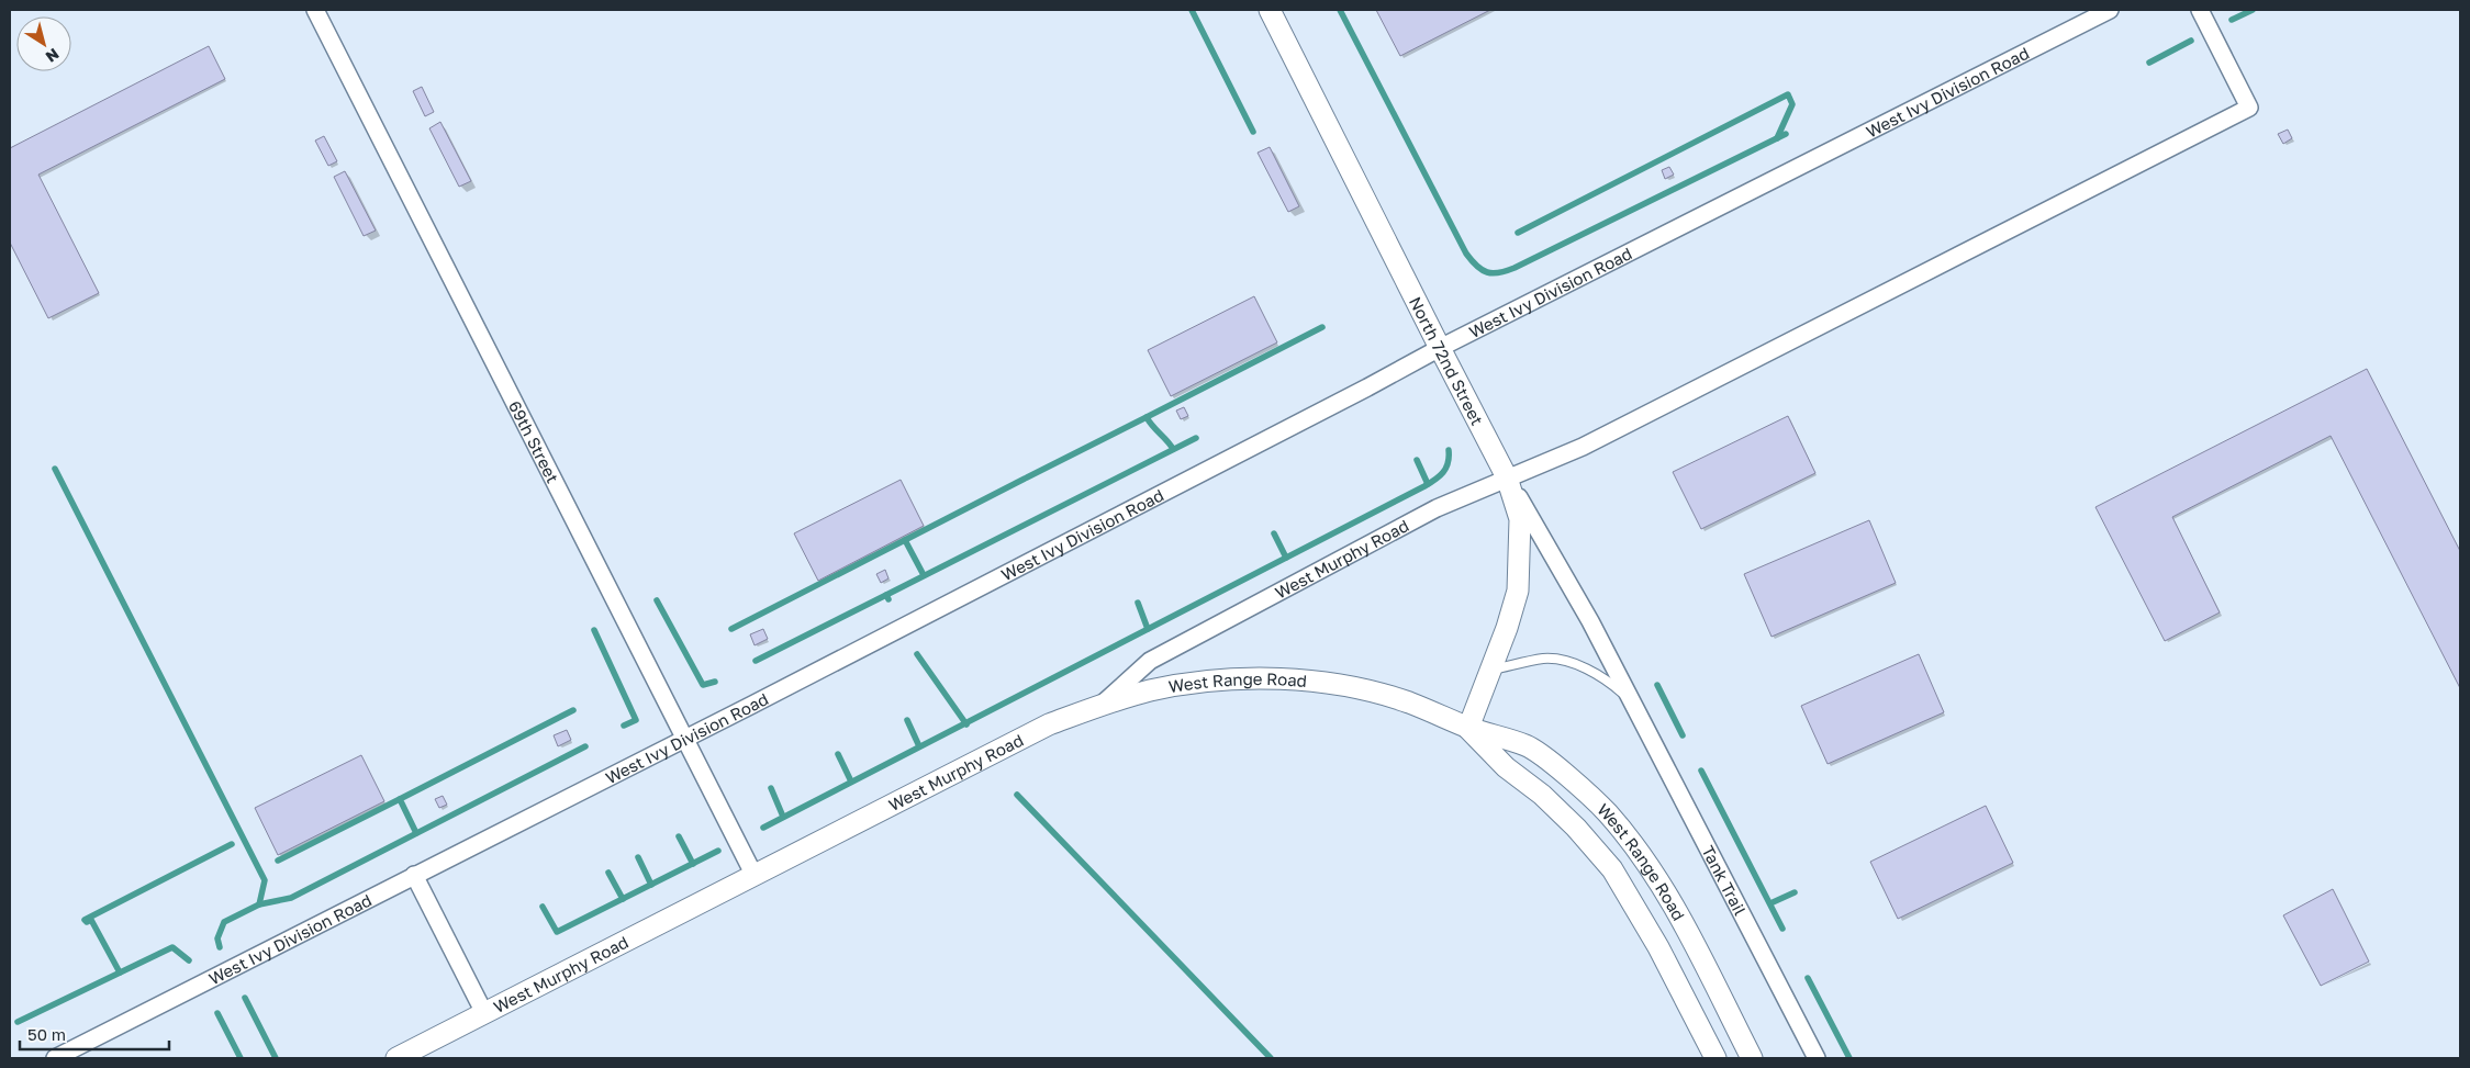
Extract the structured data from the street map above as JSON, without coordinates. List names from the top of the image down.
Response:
{
  "streets": {
    "street": [
      "West Ivy Division Road",
      "North 72nd Street",
      "69th Street",
      "West Murphy Road",
      "West Range Road",
      "Tank Trail"
    ]
  },
  "crossings": [
    ["West Ivy Division Road", "North 72nd Street"],
    ["West Ivy Division Road", "69th Street"],
    ["North 72nd Street", "West Murphy Road"],
    ["North 72nd Street", "West Range Road"],
    ["North 72nd Street", "Tank Trail"],
    ["69th Street", "West Murphy Road"],
    ["West Murphy Road", "West Range Road"],
    ["West Murphy Road", "Tank Trail"]
  ],
  "scale_bar": "50 m",
  "north": "bottom right"
}
